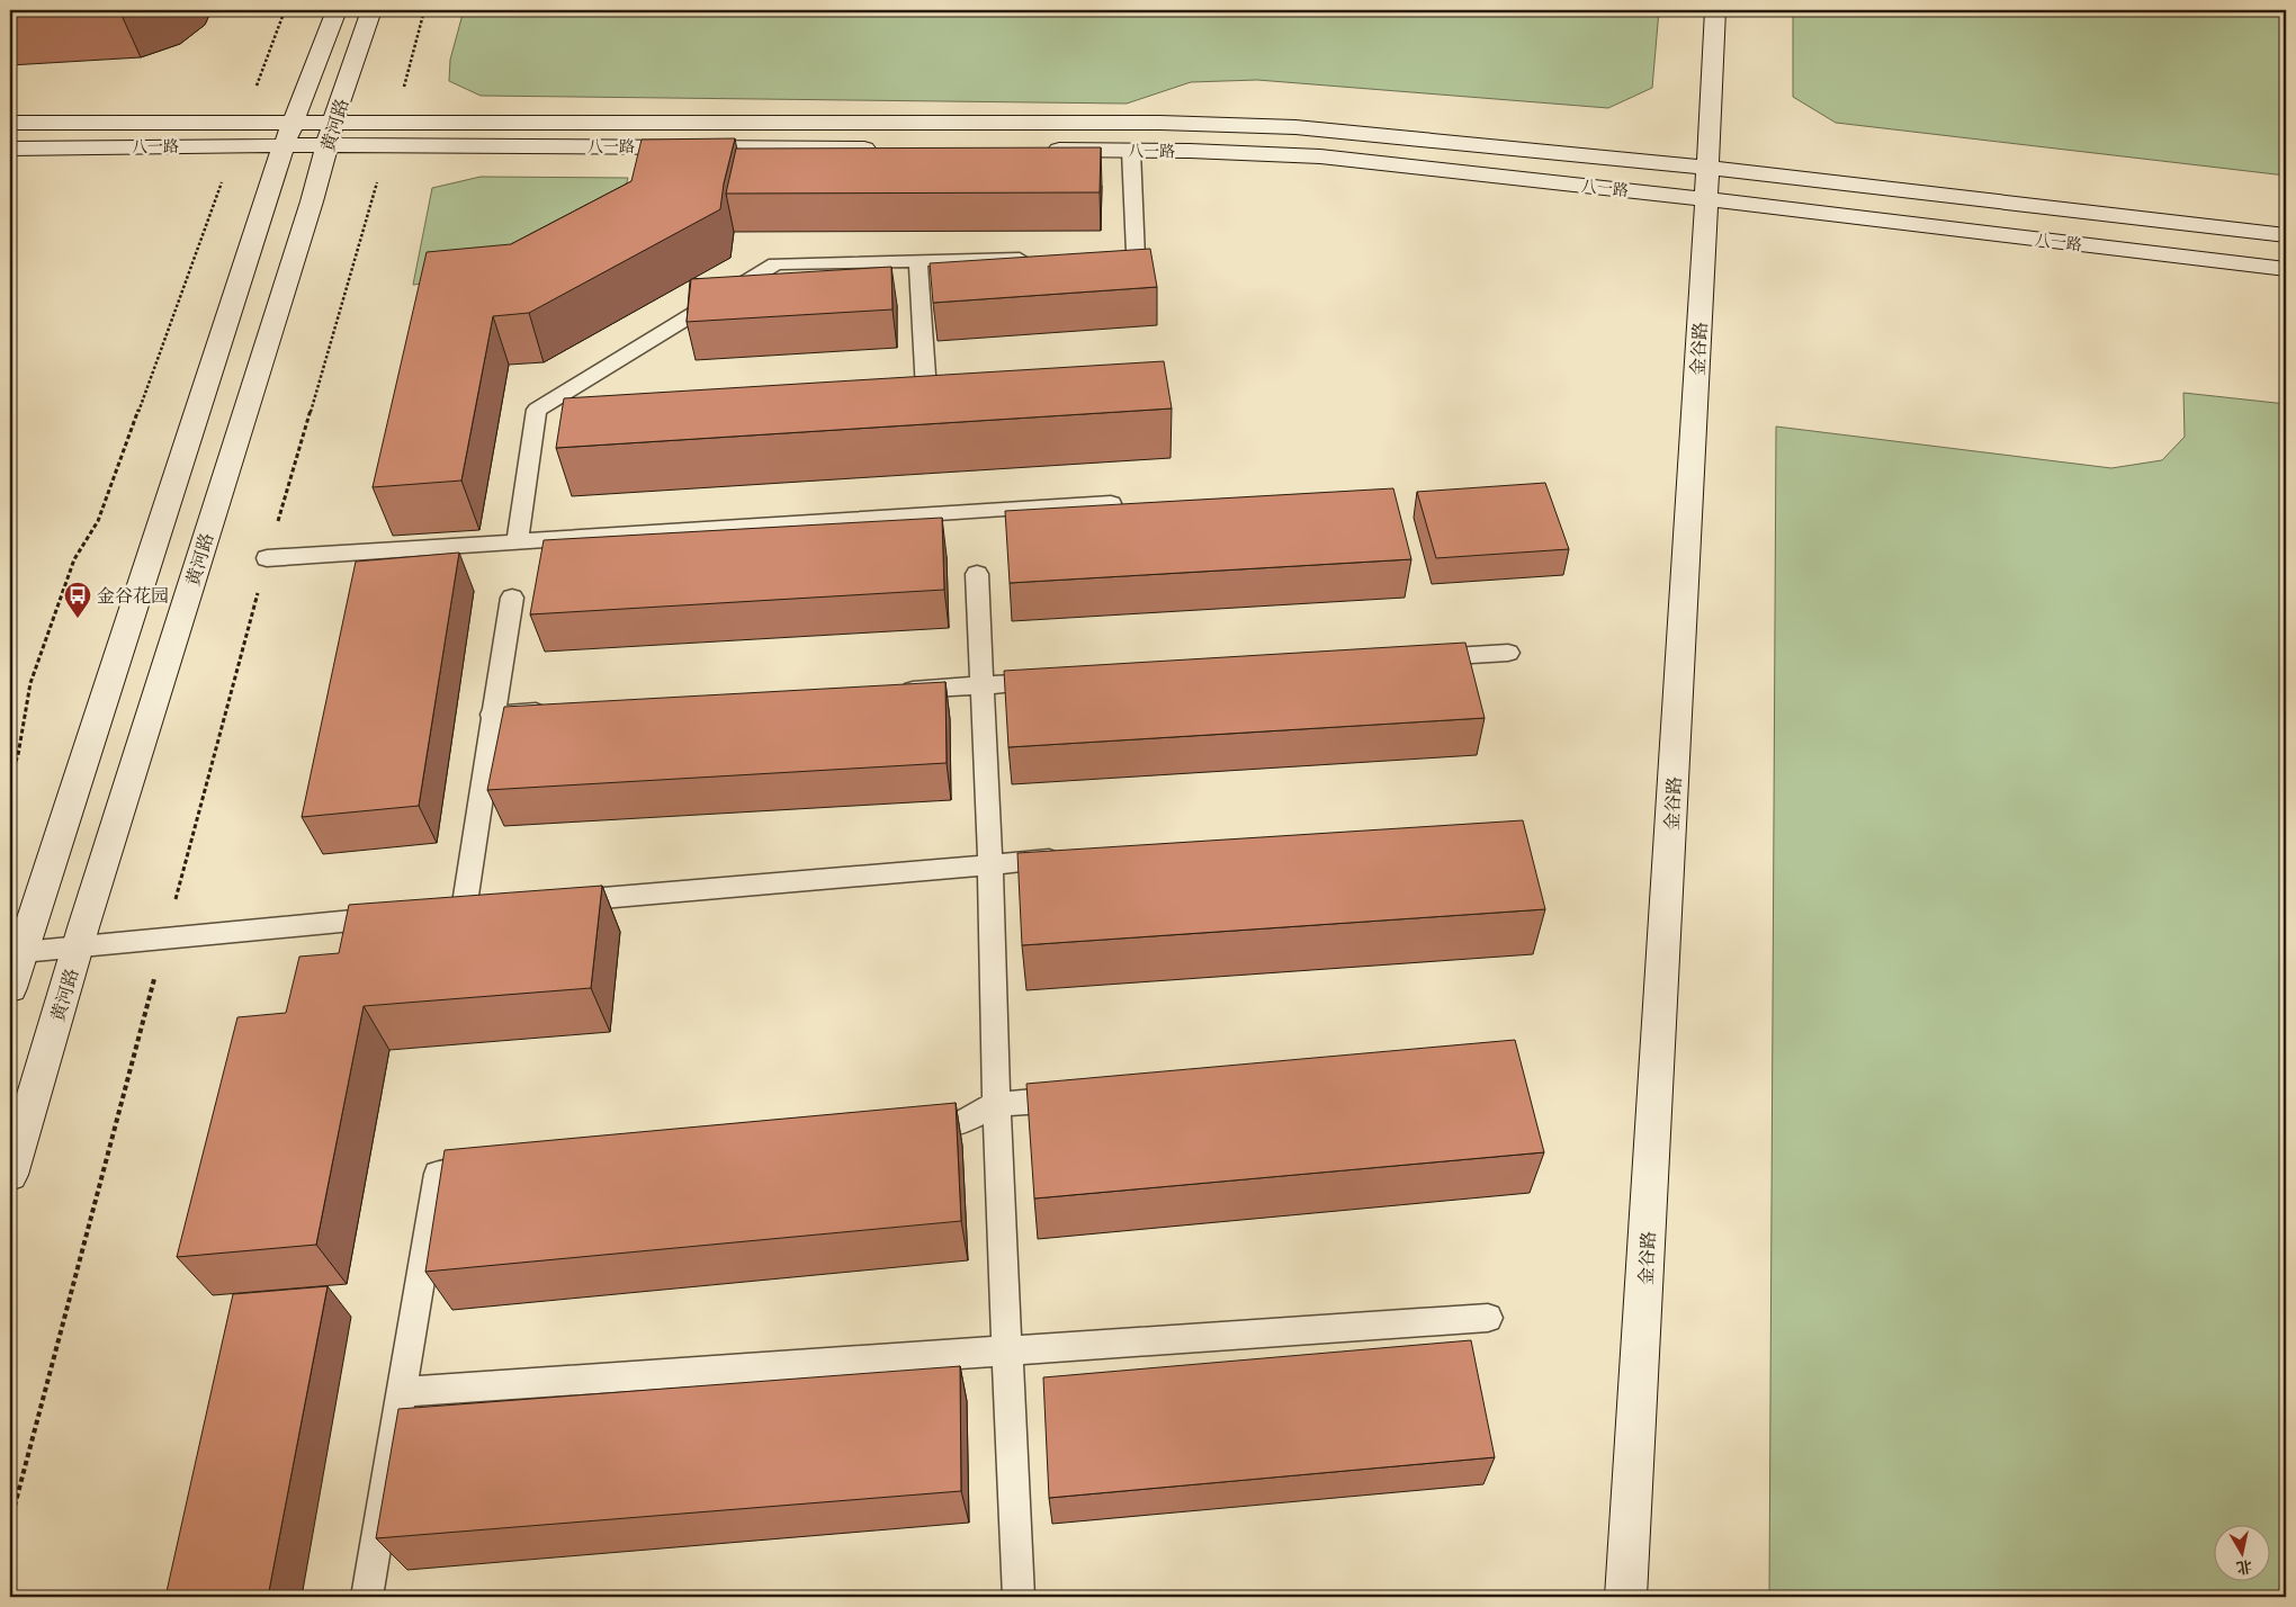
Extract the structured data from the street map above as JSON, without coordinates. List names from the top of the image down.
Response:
{
  "streets": {
    "main road": ["黄河路", "八一路", "金谷路"]
  },
  "crossings": [
    ["黄河路", "八一路"],
    ["八一路", "金谷路"]
  ],
  "places": {
    "bus stop": ["金谷花园"]
  },
  "north": "bottom"
}
